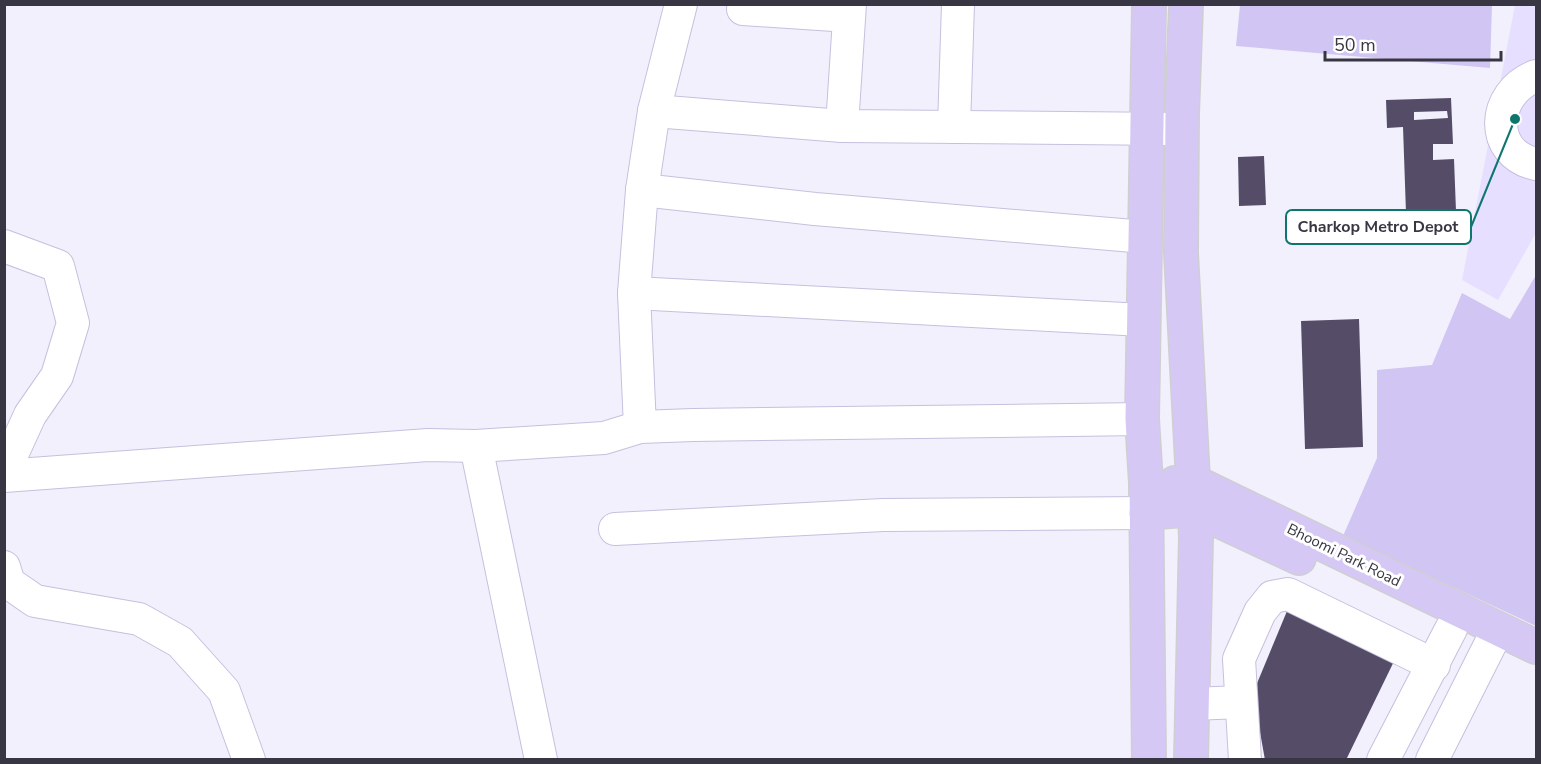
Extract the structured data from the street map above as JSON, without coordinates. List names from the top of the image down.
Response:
{
  "streets": {
    "main road": ["Bhoomi Park Road"]
  },
  "places": ["Charkop Metro Depot"],
  "scale_bar": "50 m"
}
